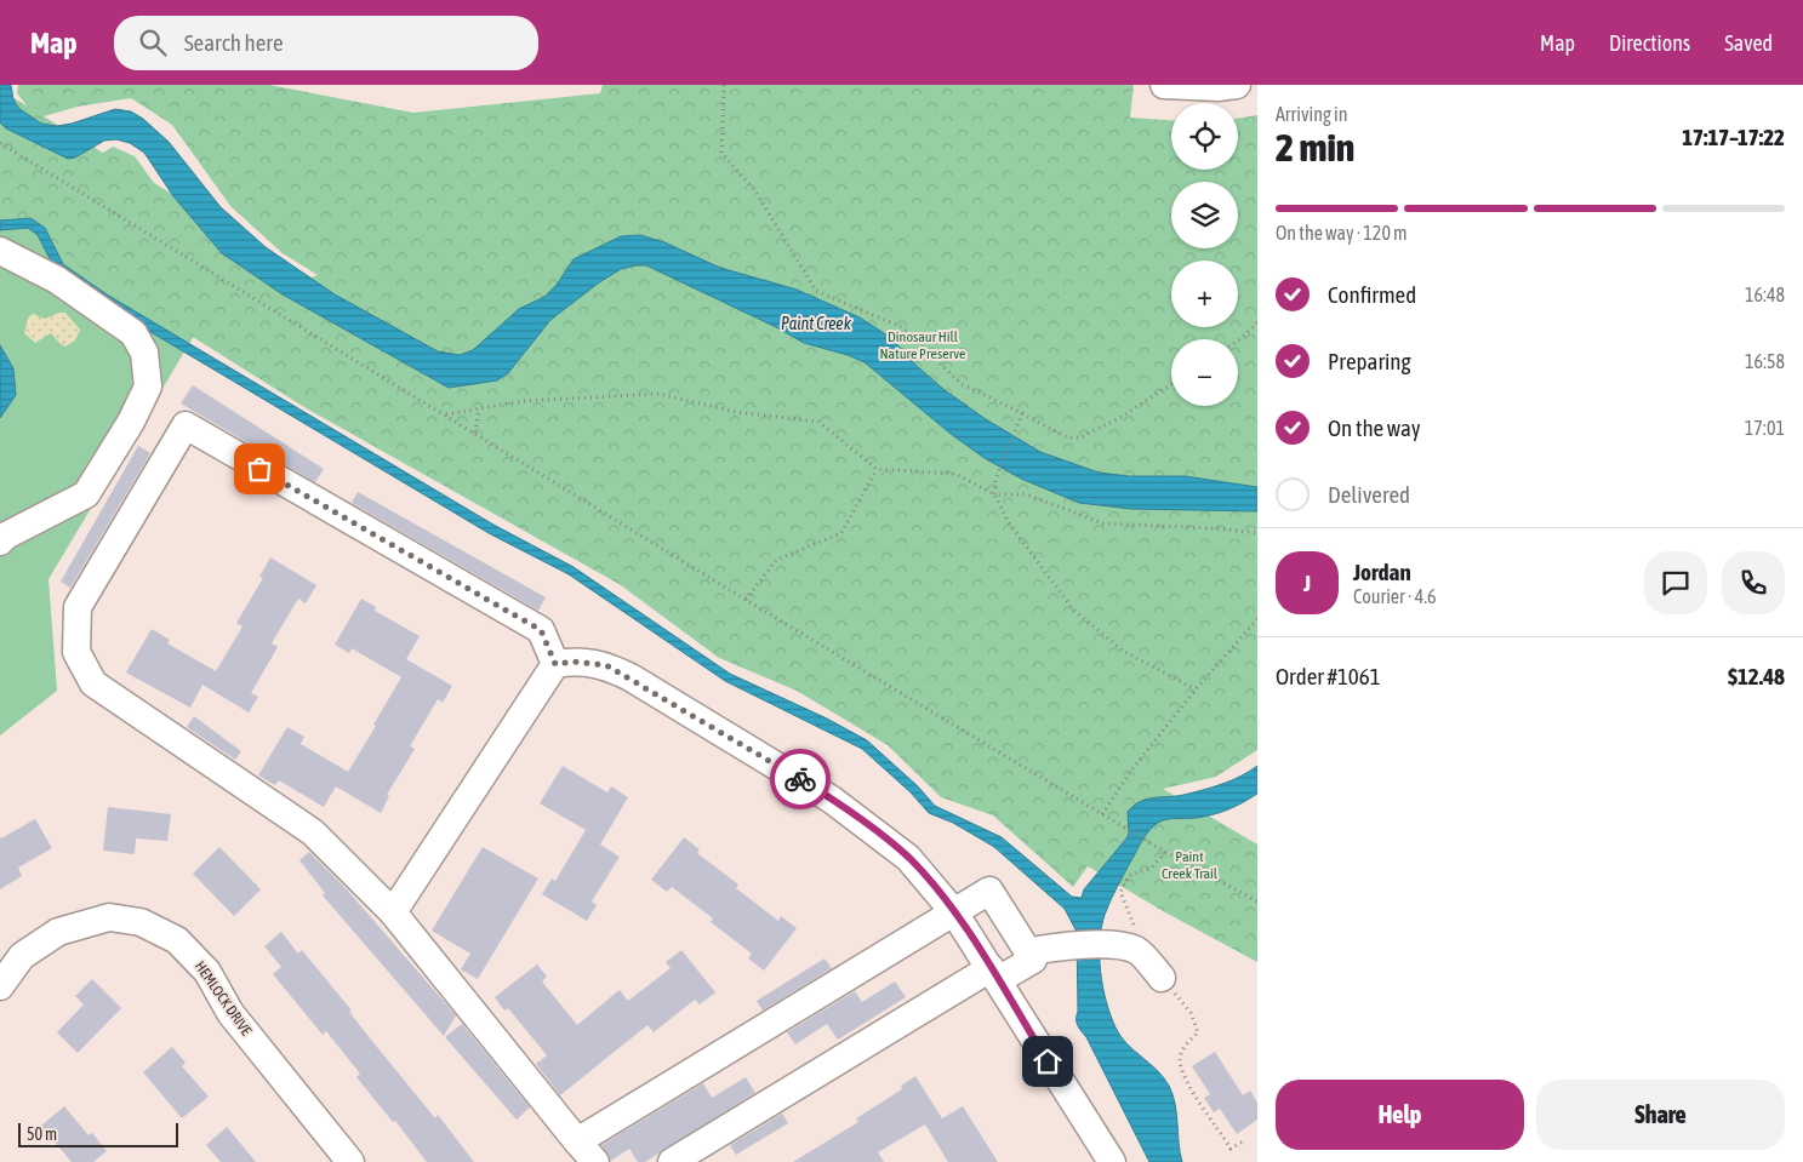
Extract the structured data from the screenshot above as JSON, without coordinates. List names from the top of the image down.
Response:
{
  "streets": {
    "street": ["HEMLOCK DRIVE"]
  },
  "water": ["Paint Creek"],
  "parks": ["Dinosaur Hill Nature Preserve", "Paint Creek Trail"],
  "scale_bar": "50 m",
  "page": {
    "header": "Map",
    "search": "Search here",
    "nav": ["Map", "Directions", "Saved"],
    "heading": ["2 min", "Arriving in", "17:17–17:22"],
    "panel": [
      "Jordan",
      "Courier · 4.6",
      "Order #1061",
      "$12.48"
    ],
    "map_buttons": ["+", "−"],
    "bar": "On the way · 120 m",
    "list": [
      ["Confirmed", "16:48"],
      ["Preparing", "16:58"],
      ["On the way", "17:01"],
      "Delivered"
    ],
    "round": "J",
    "buttons": ["Help", "Share"],
    "scale": "50 m"
  }
}
